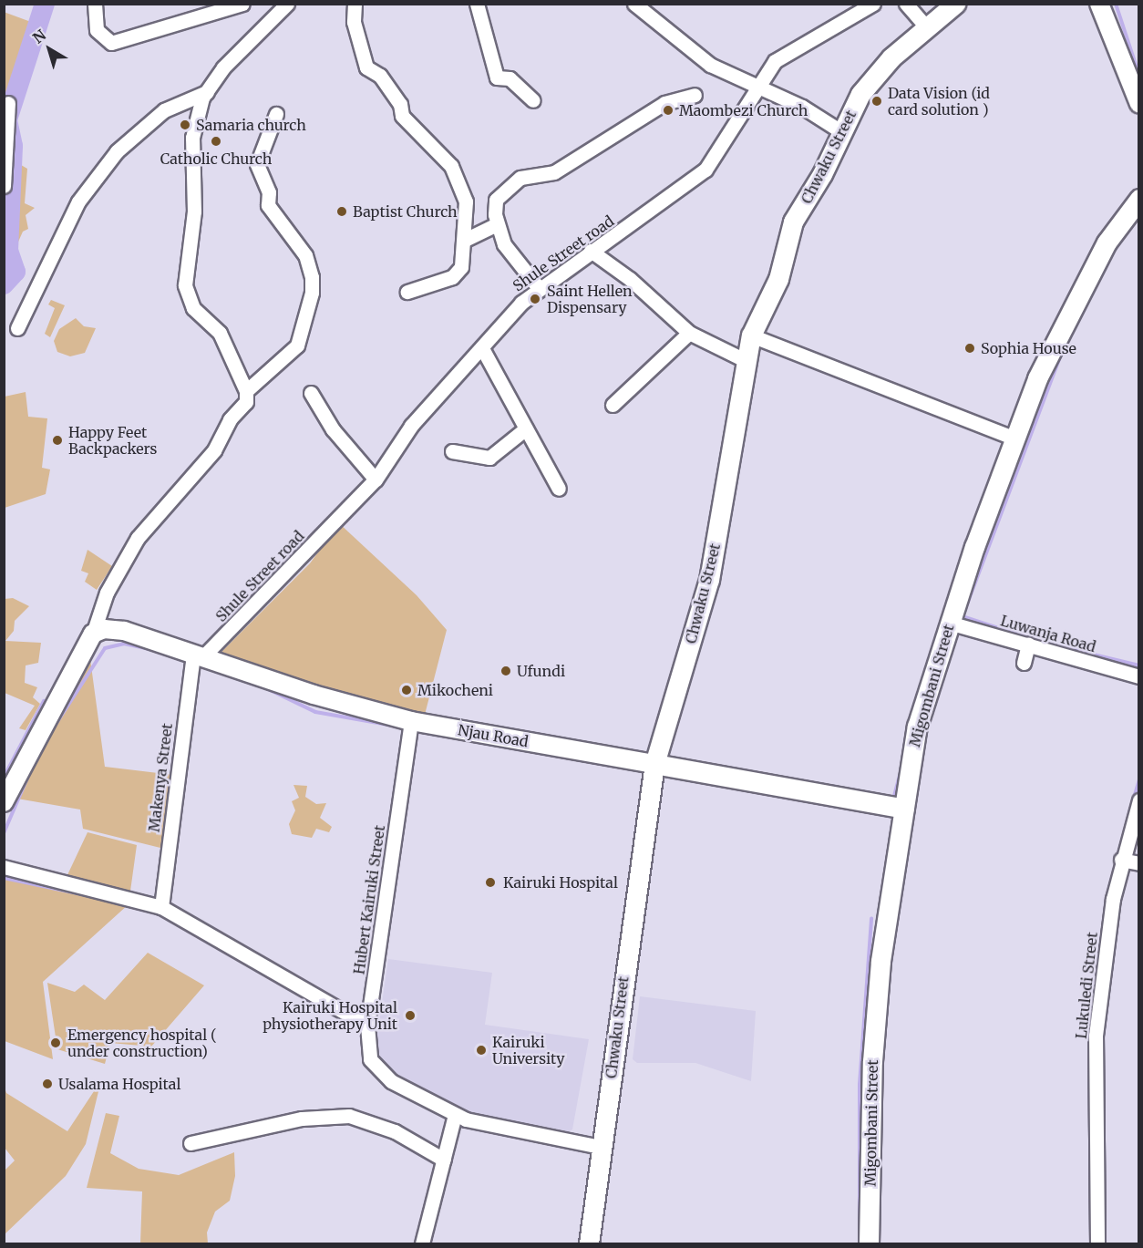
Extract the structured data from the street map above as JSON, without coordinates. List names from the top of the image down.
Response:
{
  "streets": {
    "main road": ["Chwaku Street", "Migombani Street", "Njau Road"],
    "street": [
      "Shule Street road",
      "Luwanja Road",
      "Makenya Street",
      "Hubert Kairuki Street",
      "Lukuledi Street"
    ]
  },
  "crossings": [
    ["Chwaku Street", "Njau Road"],
    ["Chwaku Street", "Hubert Kairuki Street"],
    ["Shule Street road", "Njau Road"],
    ["Shule Street road", "Makenya Street"],
    ["Luwanja Road", "Migombani Street"],
    ["Migombani Street", "Njau Road"],
    ["Njau Road", "Makenya Street"],
    ["Njau Road", "Hubert Kairuki Street"]
  ],
  "places": [
    "Data Vision (id card solution )",
    "Maombezi Church",
    "Samaria church",
    "Catholic Church",
    "Baptist Church",
    "Saint Hellen Dispensary",
    "Sophia House",
    "Happy Feet Backpackers",
    "Ufundi",
    "Mikocheni",
    "Kairuki Hospital",
    "Kairuki Hospital physiotherapy Unit",
    "Emergency hospital ( under construction)",
    "Kairuki University",
    "Usalama Hospital"
  ],
  "north": "top left"
}
